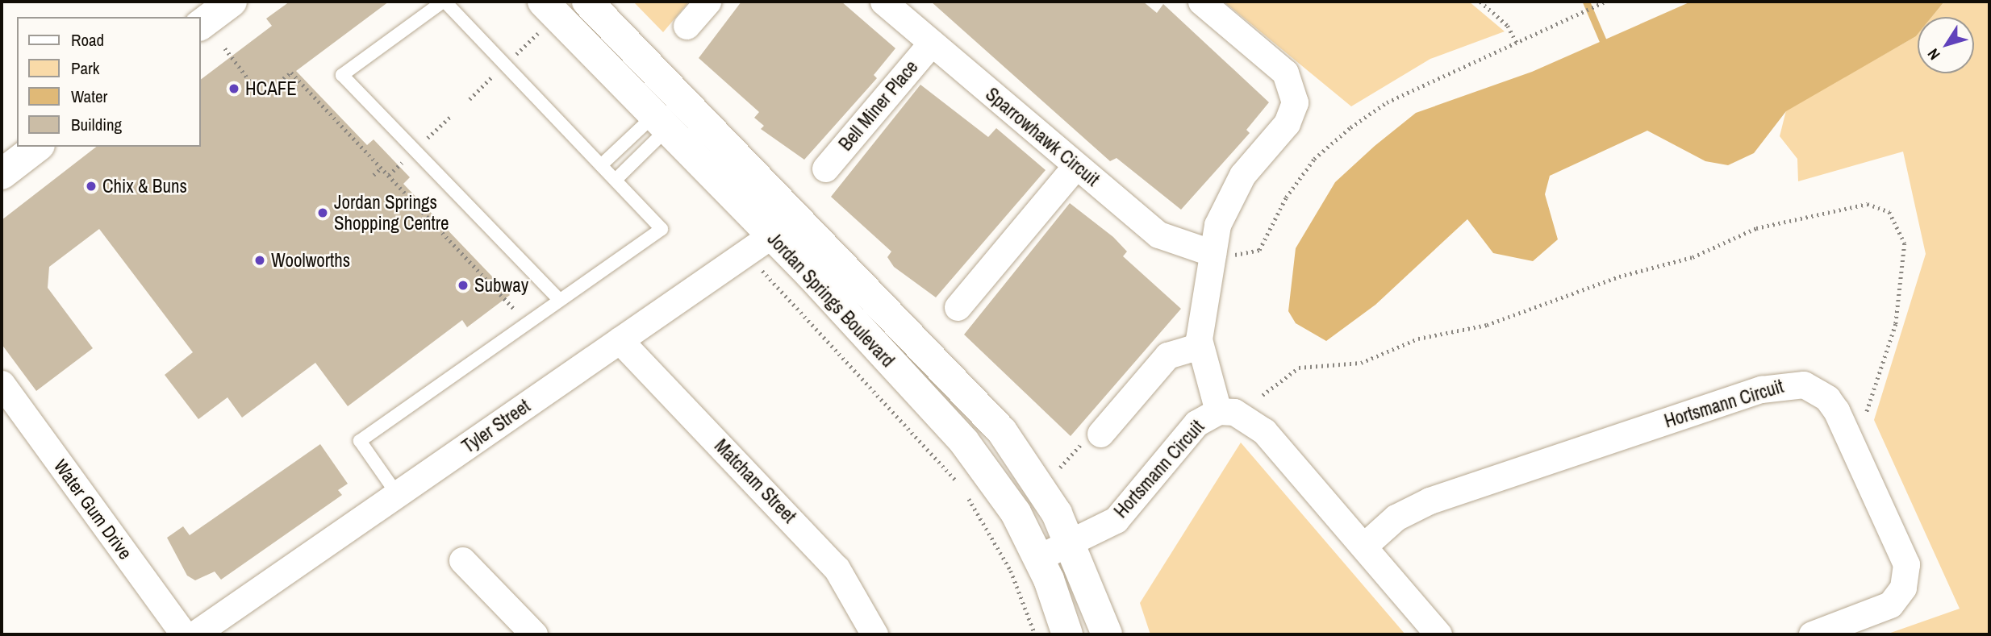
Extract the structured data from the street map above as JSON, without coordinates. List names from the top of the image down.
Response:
{
  "streets": {
    "street": [
      "Bell Miner Place",
      "Sparrowhawk Circuit",
      "Jordan Springs Boulevard",
      "Hortsmann Circuit",
      "Tyler Street",
      "Matcham Street",
      "Water Gum Drive"
    ]
  },
  "crossings": [
    ["Bell Miner Place", "Sparrowhawk Circuit"],
    ["Jordan Springs Boulevard", "Hortsmann Circuit"],
    ["Jordan Springs Boulevard", "Tyler Street"],
    ["Tyler Street", "Matcham Street"]
  ],
  "places": [
    "HCAFE",
    "Chix & Buns",
    "Jordan Springs Shopping Centre",
    "Woolworths",
    "Subway"
  ],
  "legend": [
    "Road",
    "Park",
    "Water",
    "Building"
  ],
  "north": "bottom left"
}
